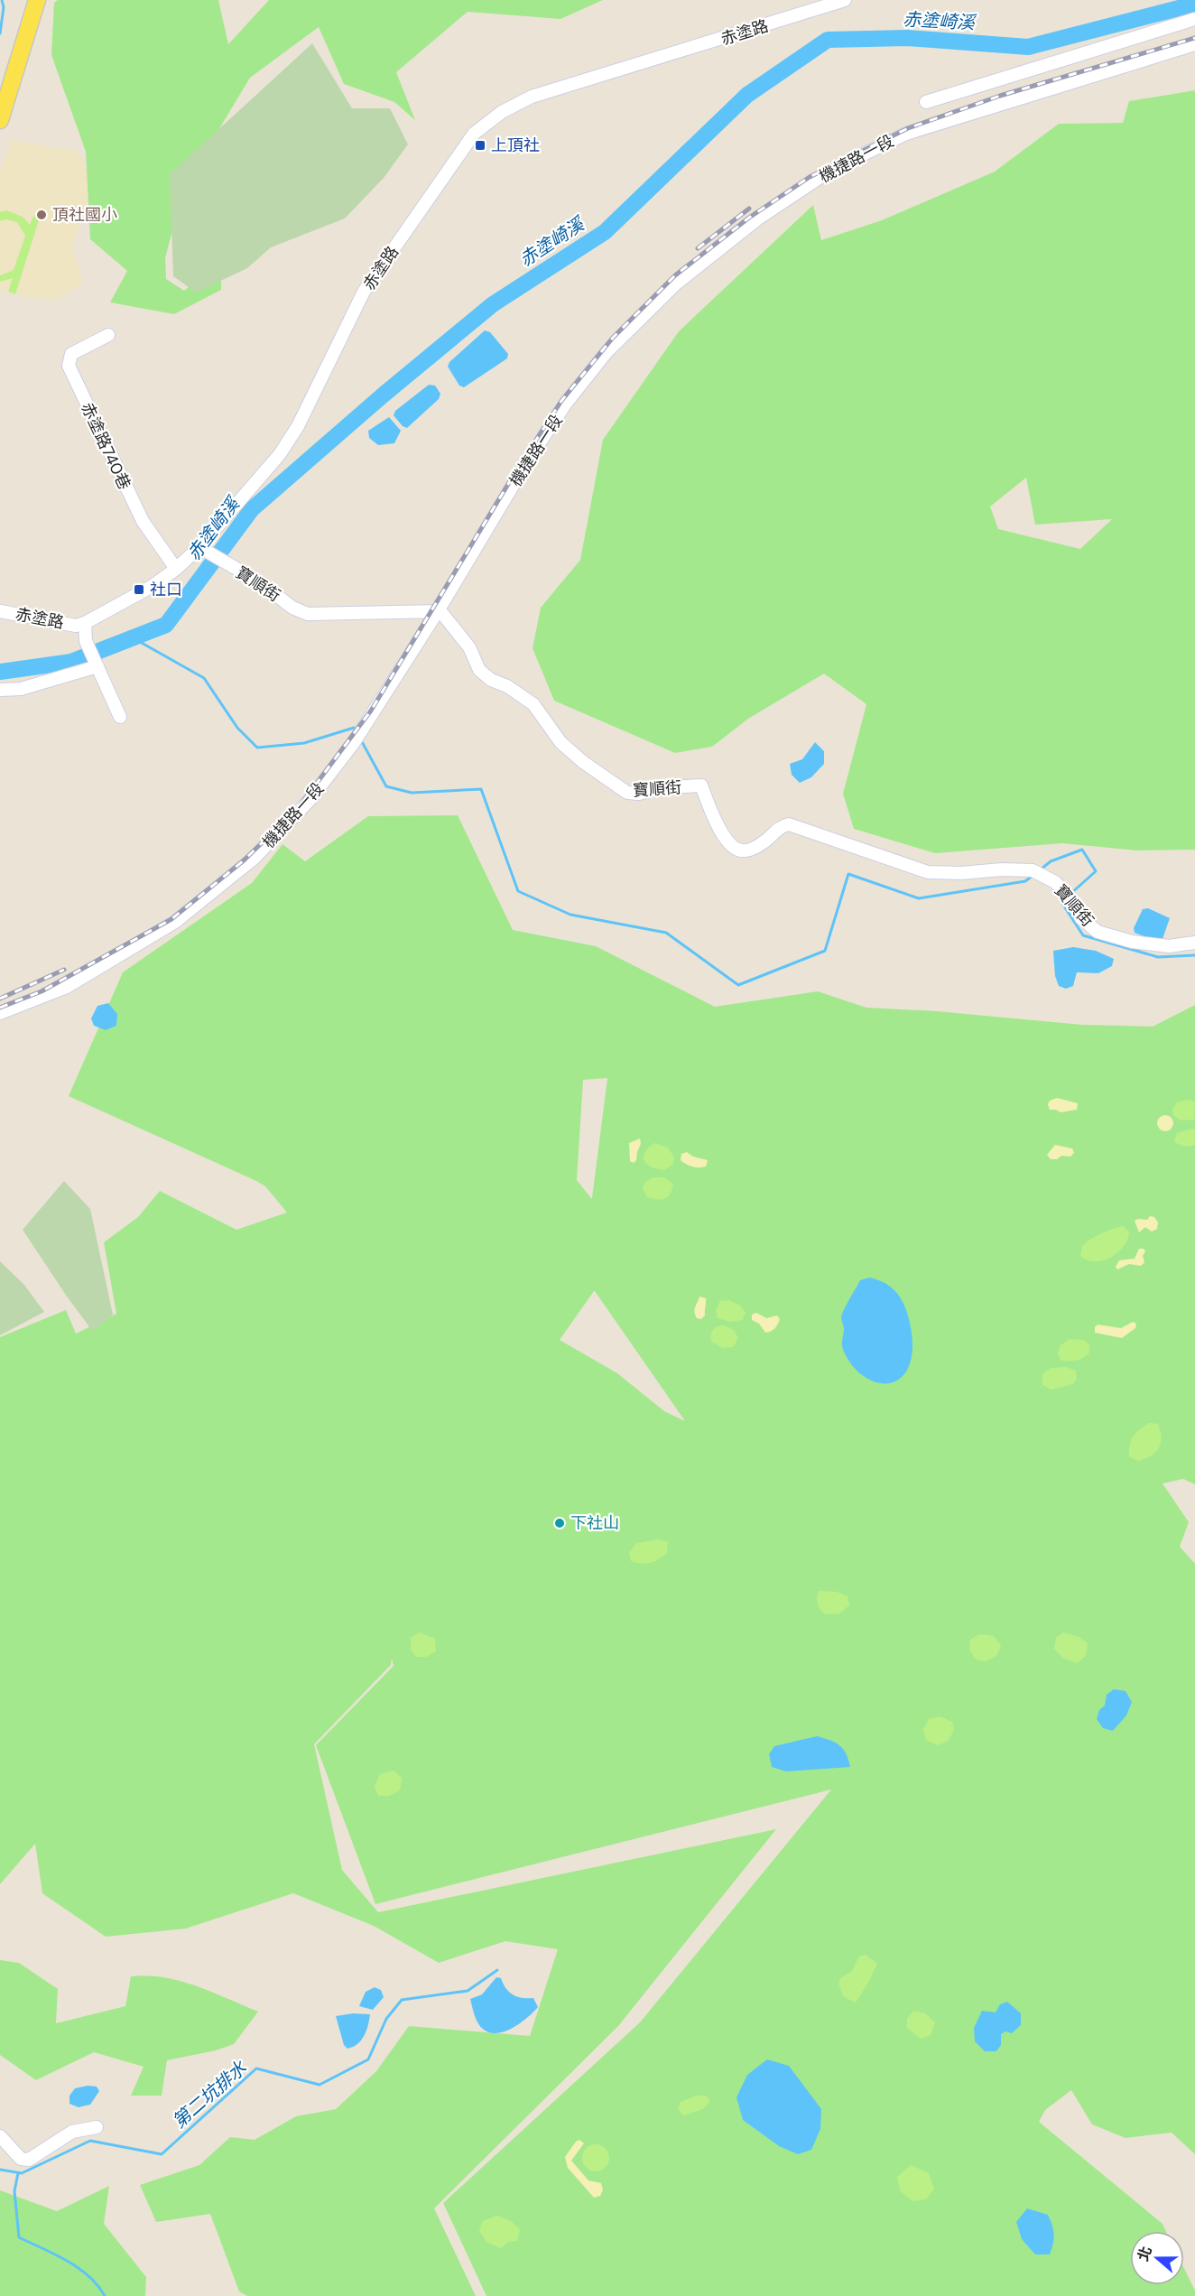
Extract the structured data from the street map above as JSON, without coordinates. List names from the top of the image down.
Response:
{
  "streets": {
    "street": [
      "赤塗路",
      "機捷路一段",
      "赤塗路740巷",
      "寶順街"
    ]
  },
  "crossings": [
    ["赤塗路", "赤塗路740巷"],
    ["赤塗路", "寶順街"],
    ["機捷路一段", "寶順街"]
  ],
  "water": ["赤塗崎溪", "第二坑排水"],
  "places": {
    "transit": ["上頂社", "社口"],
    "other": ["頂社國小", "下社山"]
  },
  "north": "left"
}
